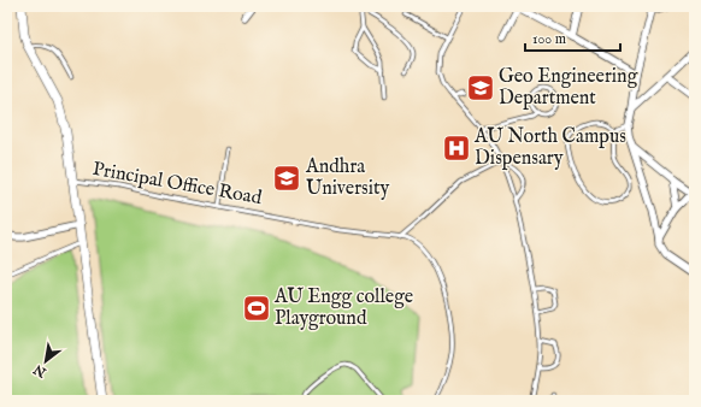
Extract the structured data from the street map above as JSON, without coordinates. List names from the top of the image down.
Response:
{
  "streets": {
    "lane": ["Principal Office Road"]
  },
  "places": {
    "school or university": ["Geo Engineering Department", "Andhra University"],
    "hospital": ["AU North Campus Dispensary"],
    "sports": ["AU Engg college Playground"]
  },
  "scale_bar": "100 m",
  "north": "bottom left"
}
